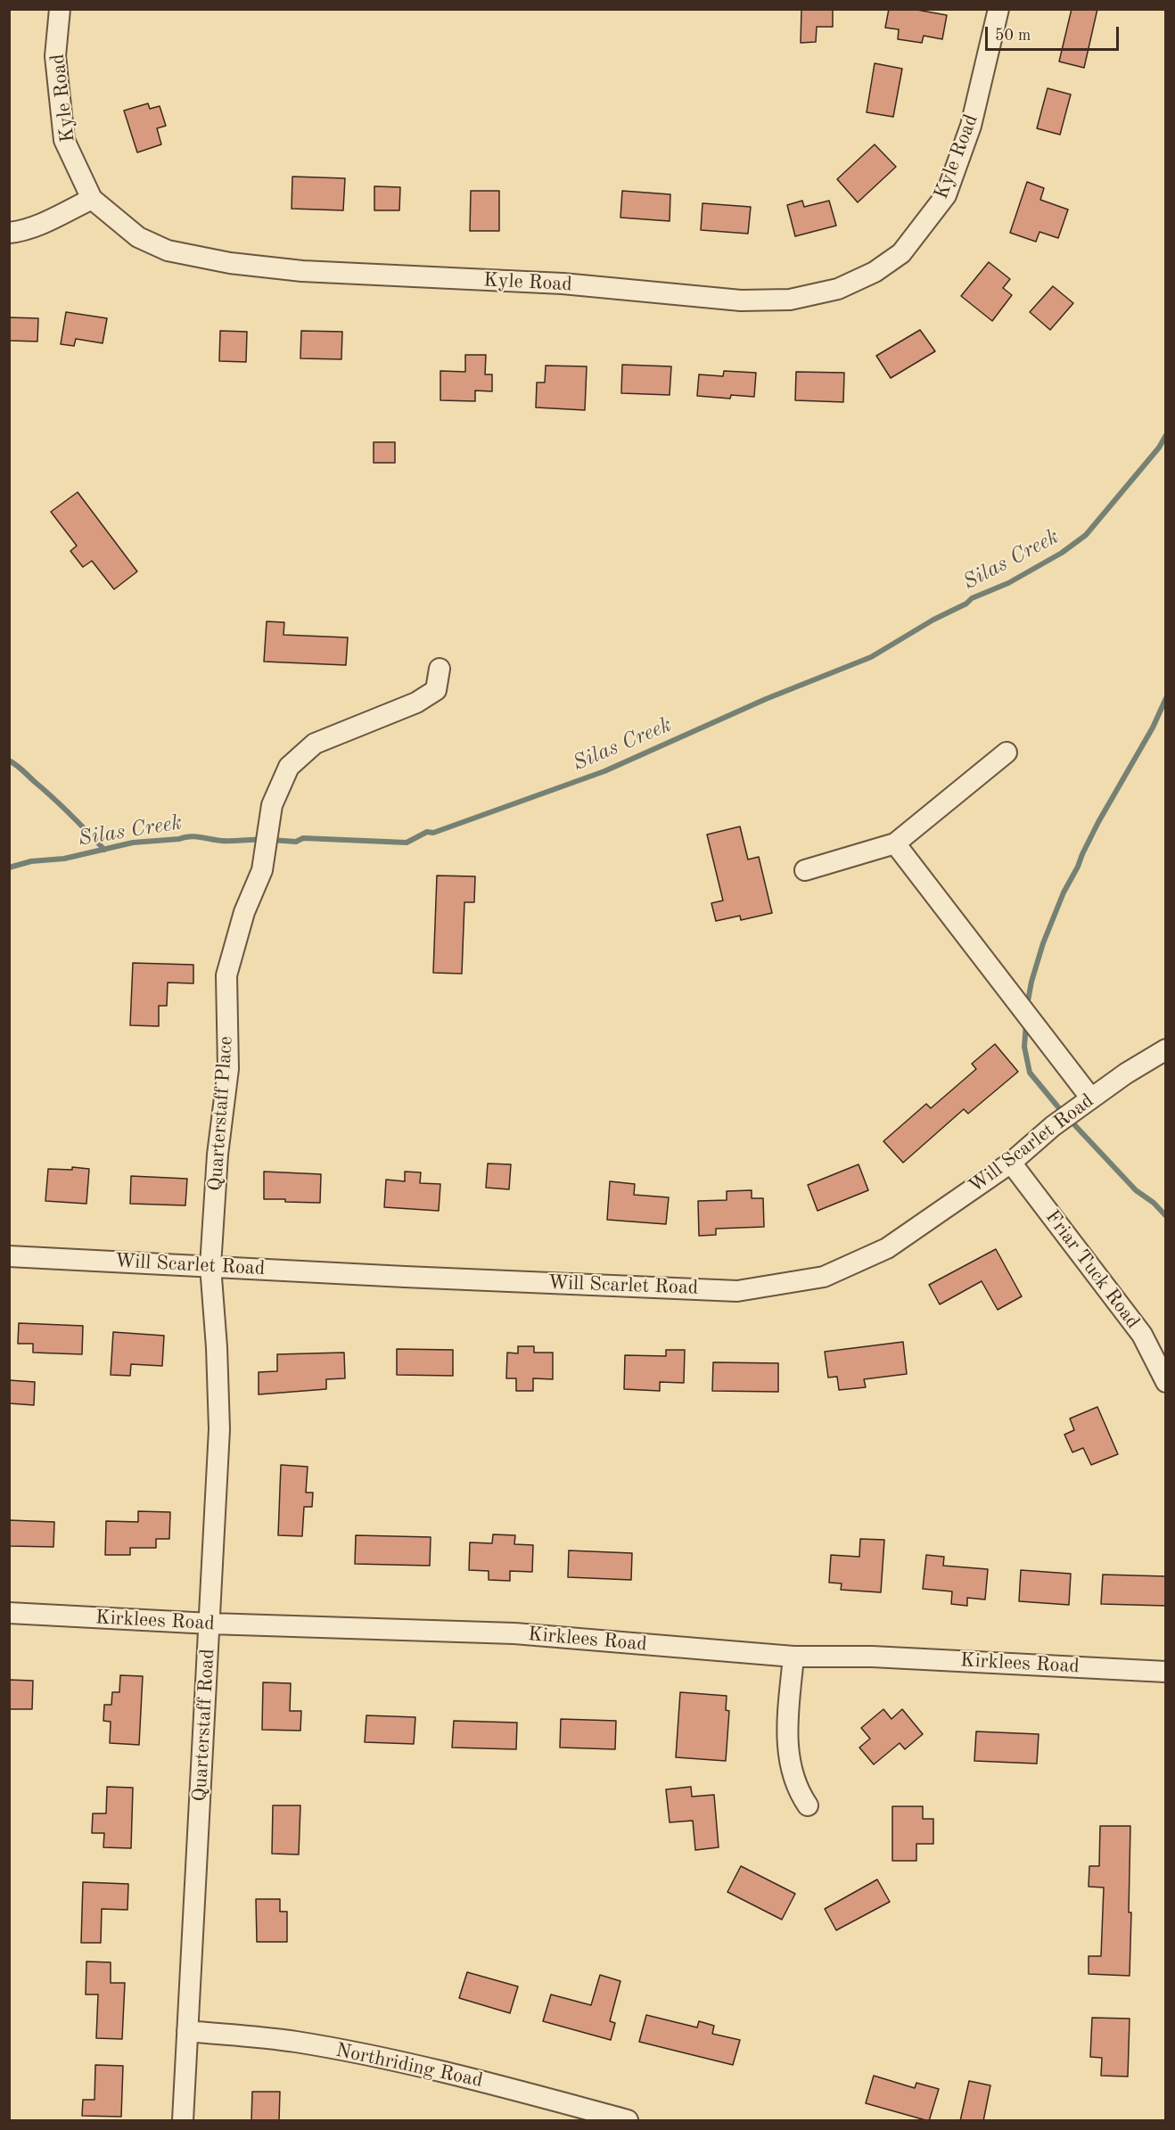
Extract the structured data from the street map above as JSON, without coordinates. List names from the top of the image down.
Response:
{
  "streets": {
    "street": [
      "Kyle Road",
      "Quarterstaff Place",
      "Will Scarlet Road",
      "Friar Tuck Road",
      "Kirklees Road",
      "Quarterstaff Road",
      "Northriding Road"
    ]
  },
  "crossings": [
    ["Quarterstaff Place", "Will Scarlet Road"],
    ["Quarterstaff Place", "Quarterstaff Road"],
    ["Will Scarlet Road", "Friar Tuck Road"],
    ["Will Scarlet Road", "Quarterstaff Road"],
    ["Kirklees Road", "Quarterstaff Road"],
    ["Quarterstaff Road", "Northriding Road"]
  ],
  "water": ["Silas Creek"],
  "scale_bar": "50 m"
}
